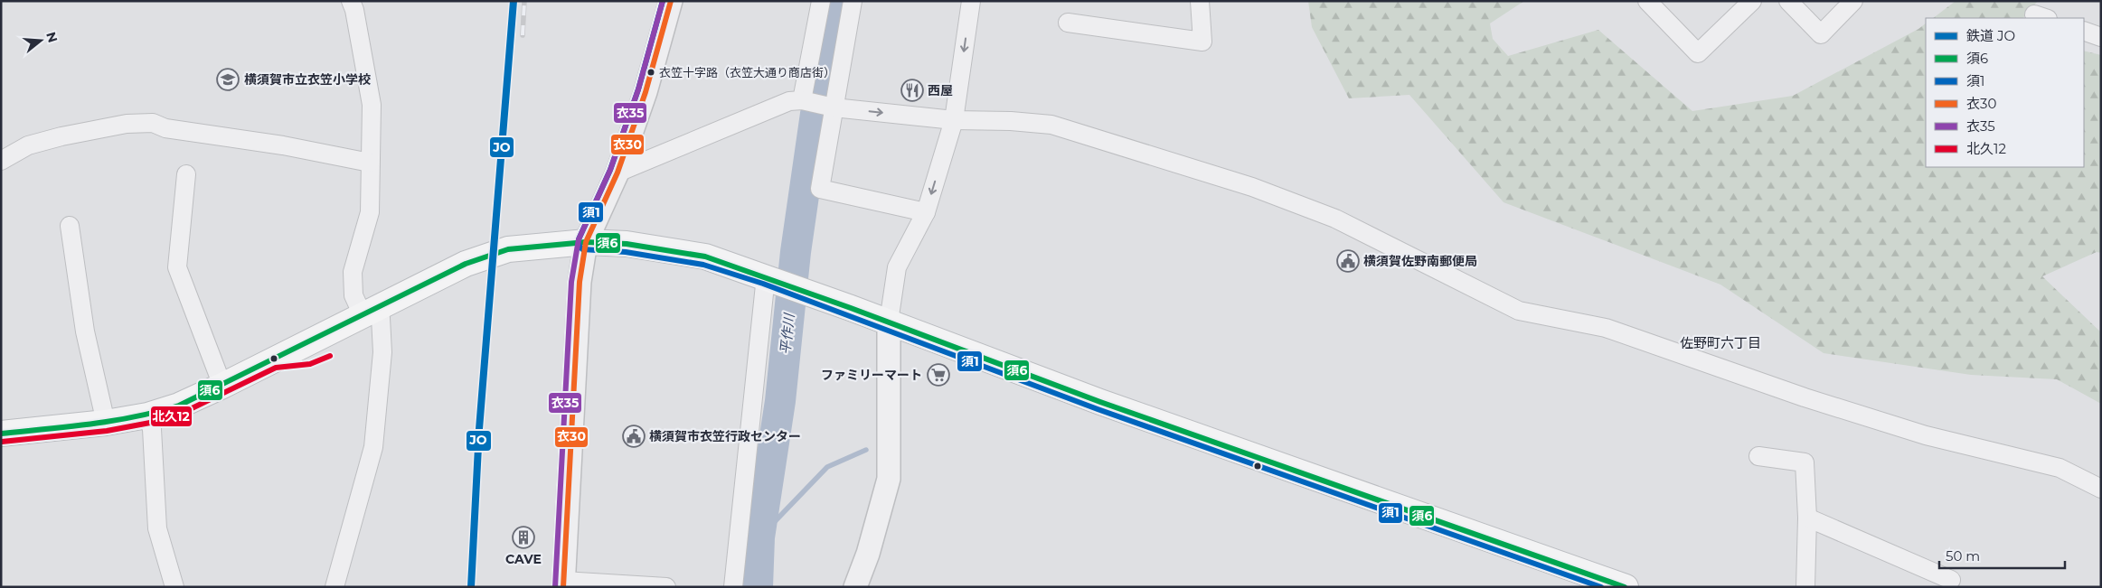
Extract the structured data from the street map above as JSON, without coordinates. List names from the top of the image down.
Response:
{
  "districts": ["佐野町六丁目"],
  "water": ["平作川"],
  "places": {
    "other": ["衣笠十字路（衣笠大通り商店街）"],
    "school or university": ["横須賀市立衣笠小学校"],
    "restaurant": ["西屋"],
    "public building": ["横須賀佐野南郵便局", "横須賀市衣笠行政センター"],
    "supermarket": ["ファミリーマート"],
    "building": ["CAVE"]
  },
  "lines": [
    "rail line JO",
    "transit line 須1",
    "transit line 衣30",
    "transit line 衣35",
    "transit line 須6",
    "transit line 北久12"
  ],
  "legend": [
    "鉄道 JO",
    "須6",
    "須1",
    "衣30",
    "衣35",
    "北久12"
  ],
  "scale_bar": "50 m",
  "north": "right"
}
